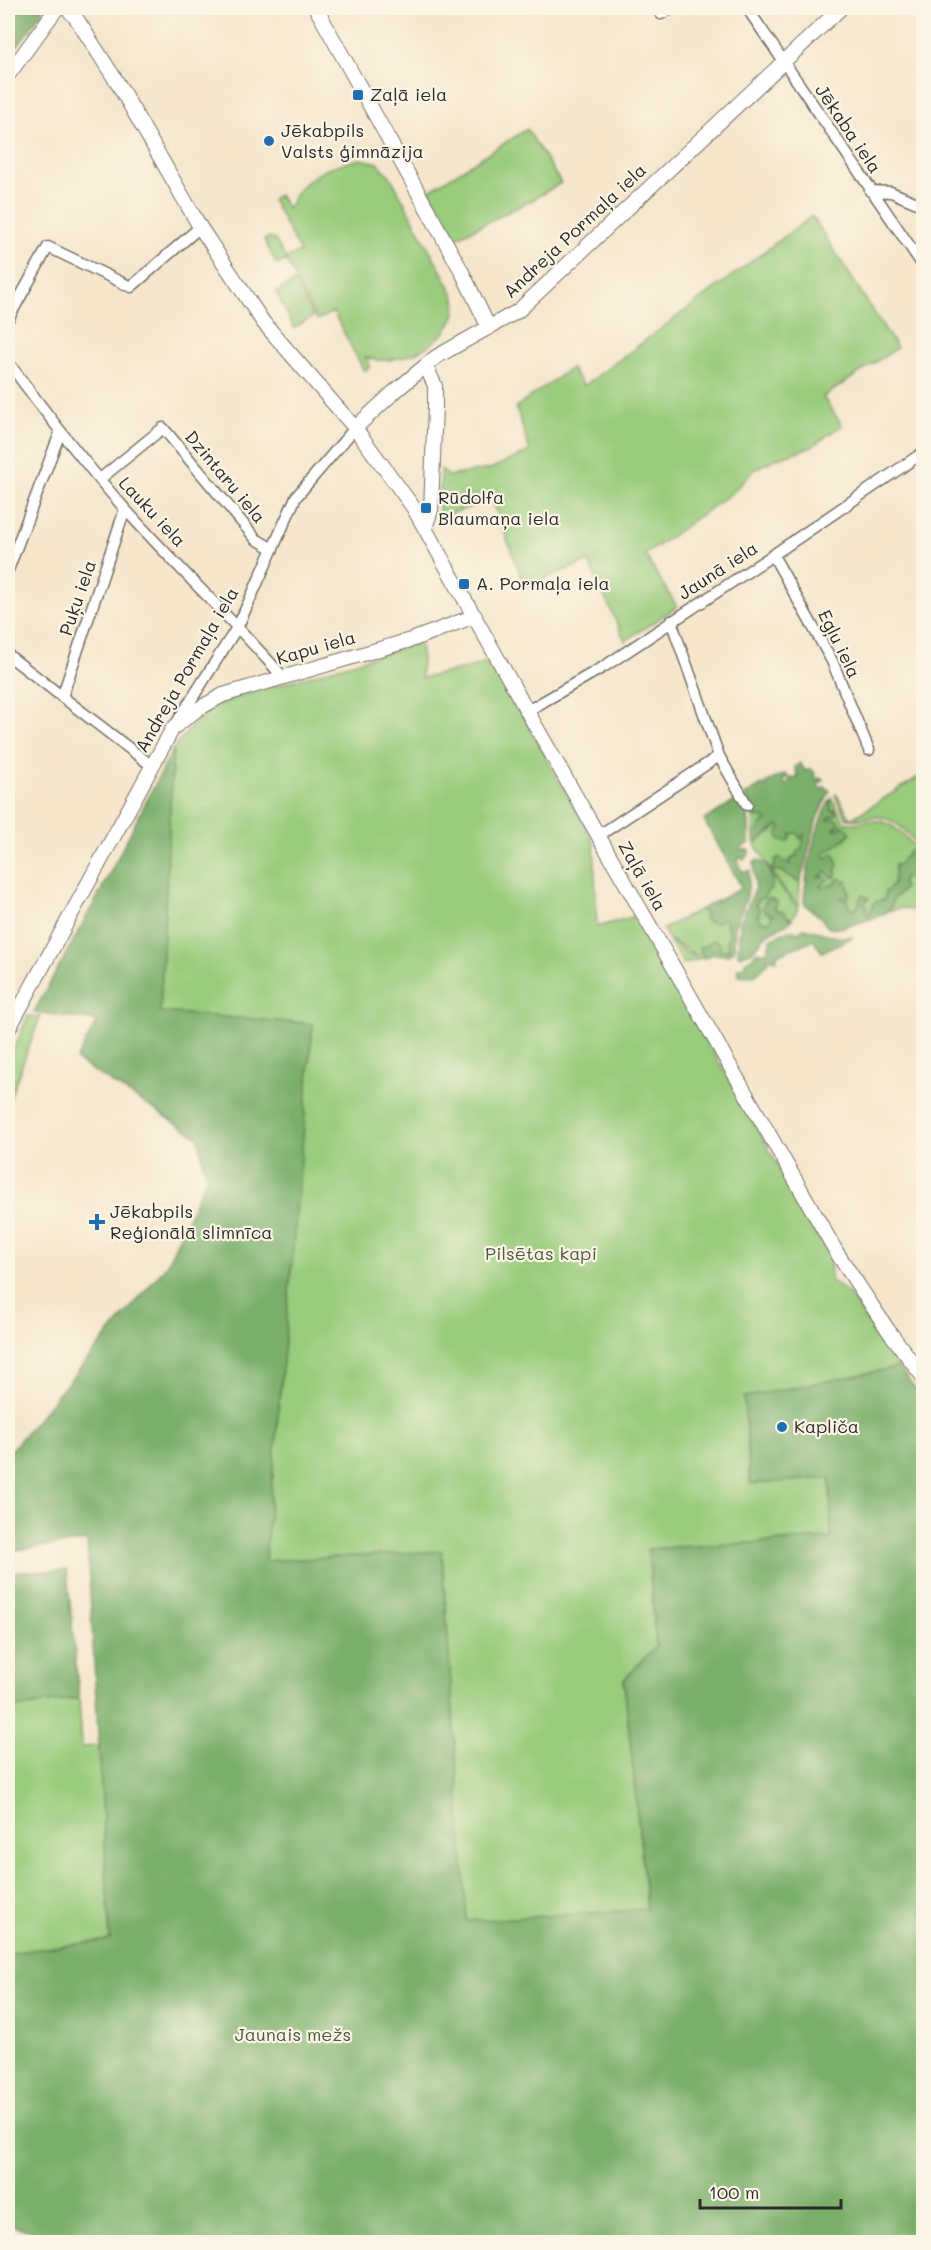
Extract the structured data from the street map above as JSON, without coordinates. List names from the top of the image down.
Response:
{
  "streets": {
    "street": [
      "Jēkaba iela",
      "Andreja Pormaļa iela",
      "Dzintaru iela",
      "Lauku iela",
      "Jaunā iela",
      "Puķu iela",
      "Egļu iela",
      "Kapu iela",
      "Zaļā iela"
    ]
  },
  "crossings": [
    ["Jēkaba iela", "Andreja Pormaļa iela"],
    ["Andreja Pormaļa iela", "Dzintaru iela"],
    ["Andreja Pormaļa iela", "Lauku iela"],
    ["Andreja Pormaļa iela", "Kapu iela"],
    ["Dzintaru iela", "Lauku iela"],
    ["Lauku iela", "Puķu iela"],
    ["Lauku iela", "Kapu iela"],
    ["Jaunā iela", "Egļu iela"],
    ["Jaunā iela", "Zaļā iela"],
    ["Kapu iela", "Zaļā iela"]
  ],
  "parks": ["Pilsētas kapi", "Jaunais mežs"],
  "places": {
    "transit": ["Zaļā iela", "Rūdolfa Blaumaņa iela", "A. Pormaļa iela"],
    "other": ["Jēkabpils Valsts ģimnāzija", "Kapliča"],
    "health": ["Jēkabpils Reģionālā slimnīca"]
  },
  "scale_bar": "100 m"
}
